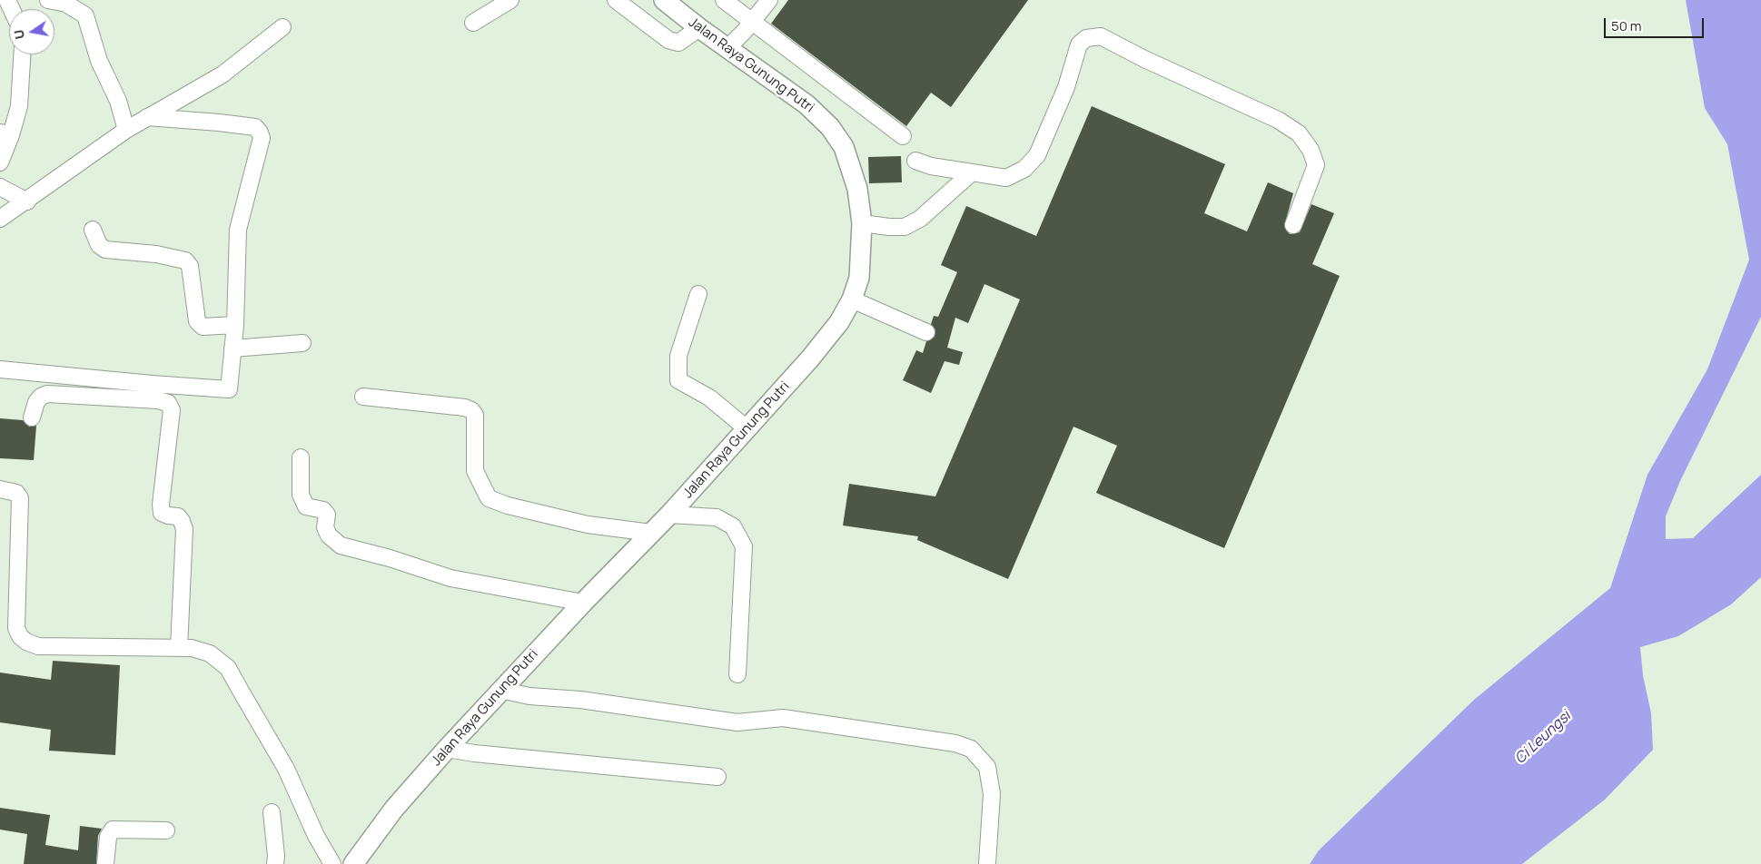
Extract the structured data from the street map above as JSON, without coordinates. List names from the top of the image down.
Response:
{
  "streets": {
    "main road": ["Jalan Raya Gunung Putri"]
  },
  "water": ["Ci Leungsi"],
  "scale_bar": "50 m",
  "north": "left"
}
